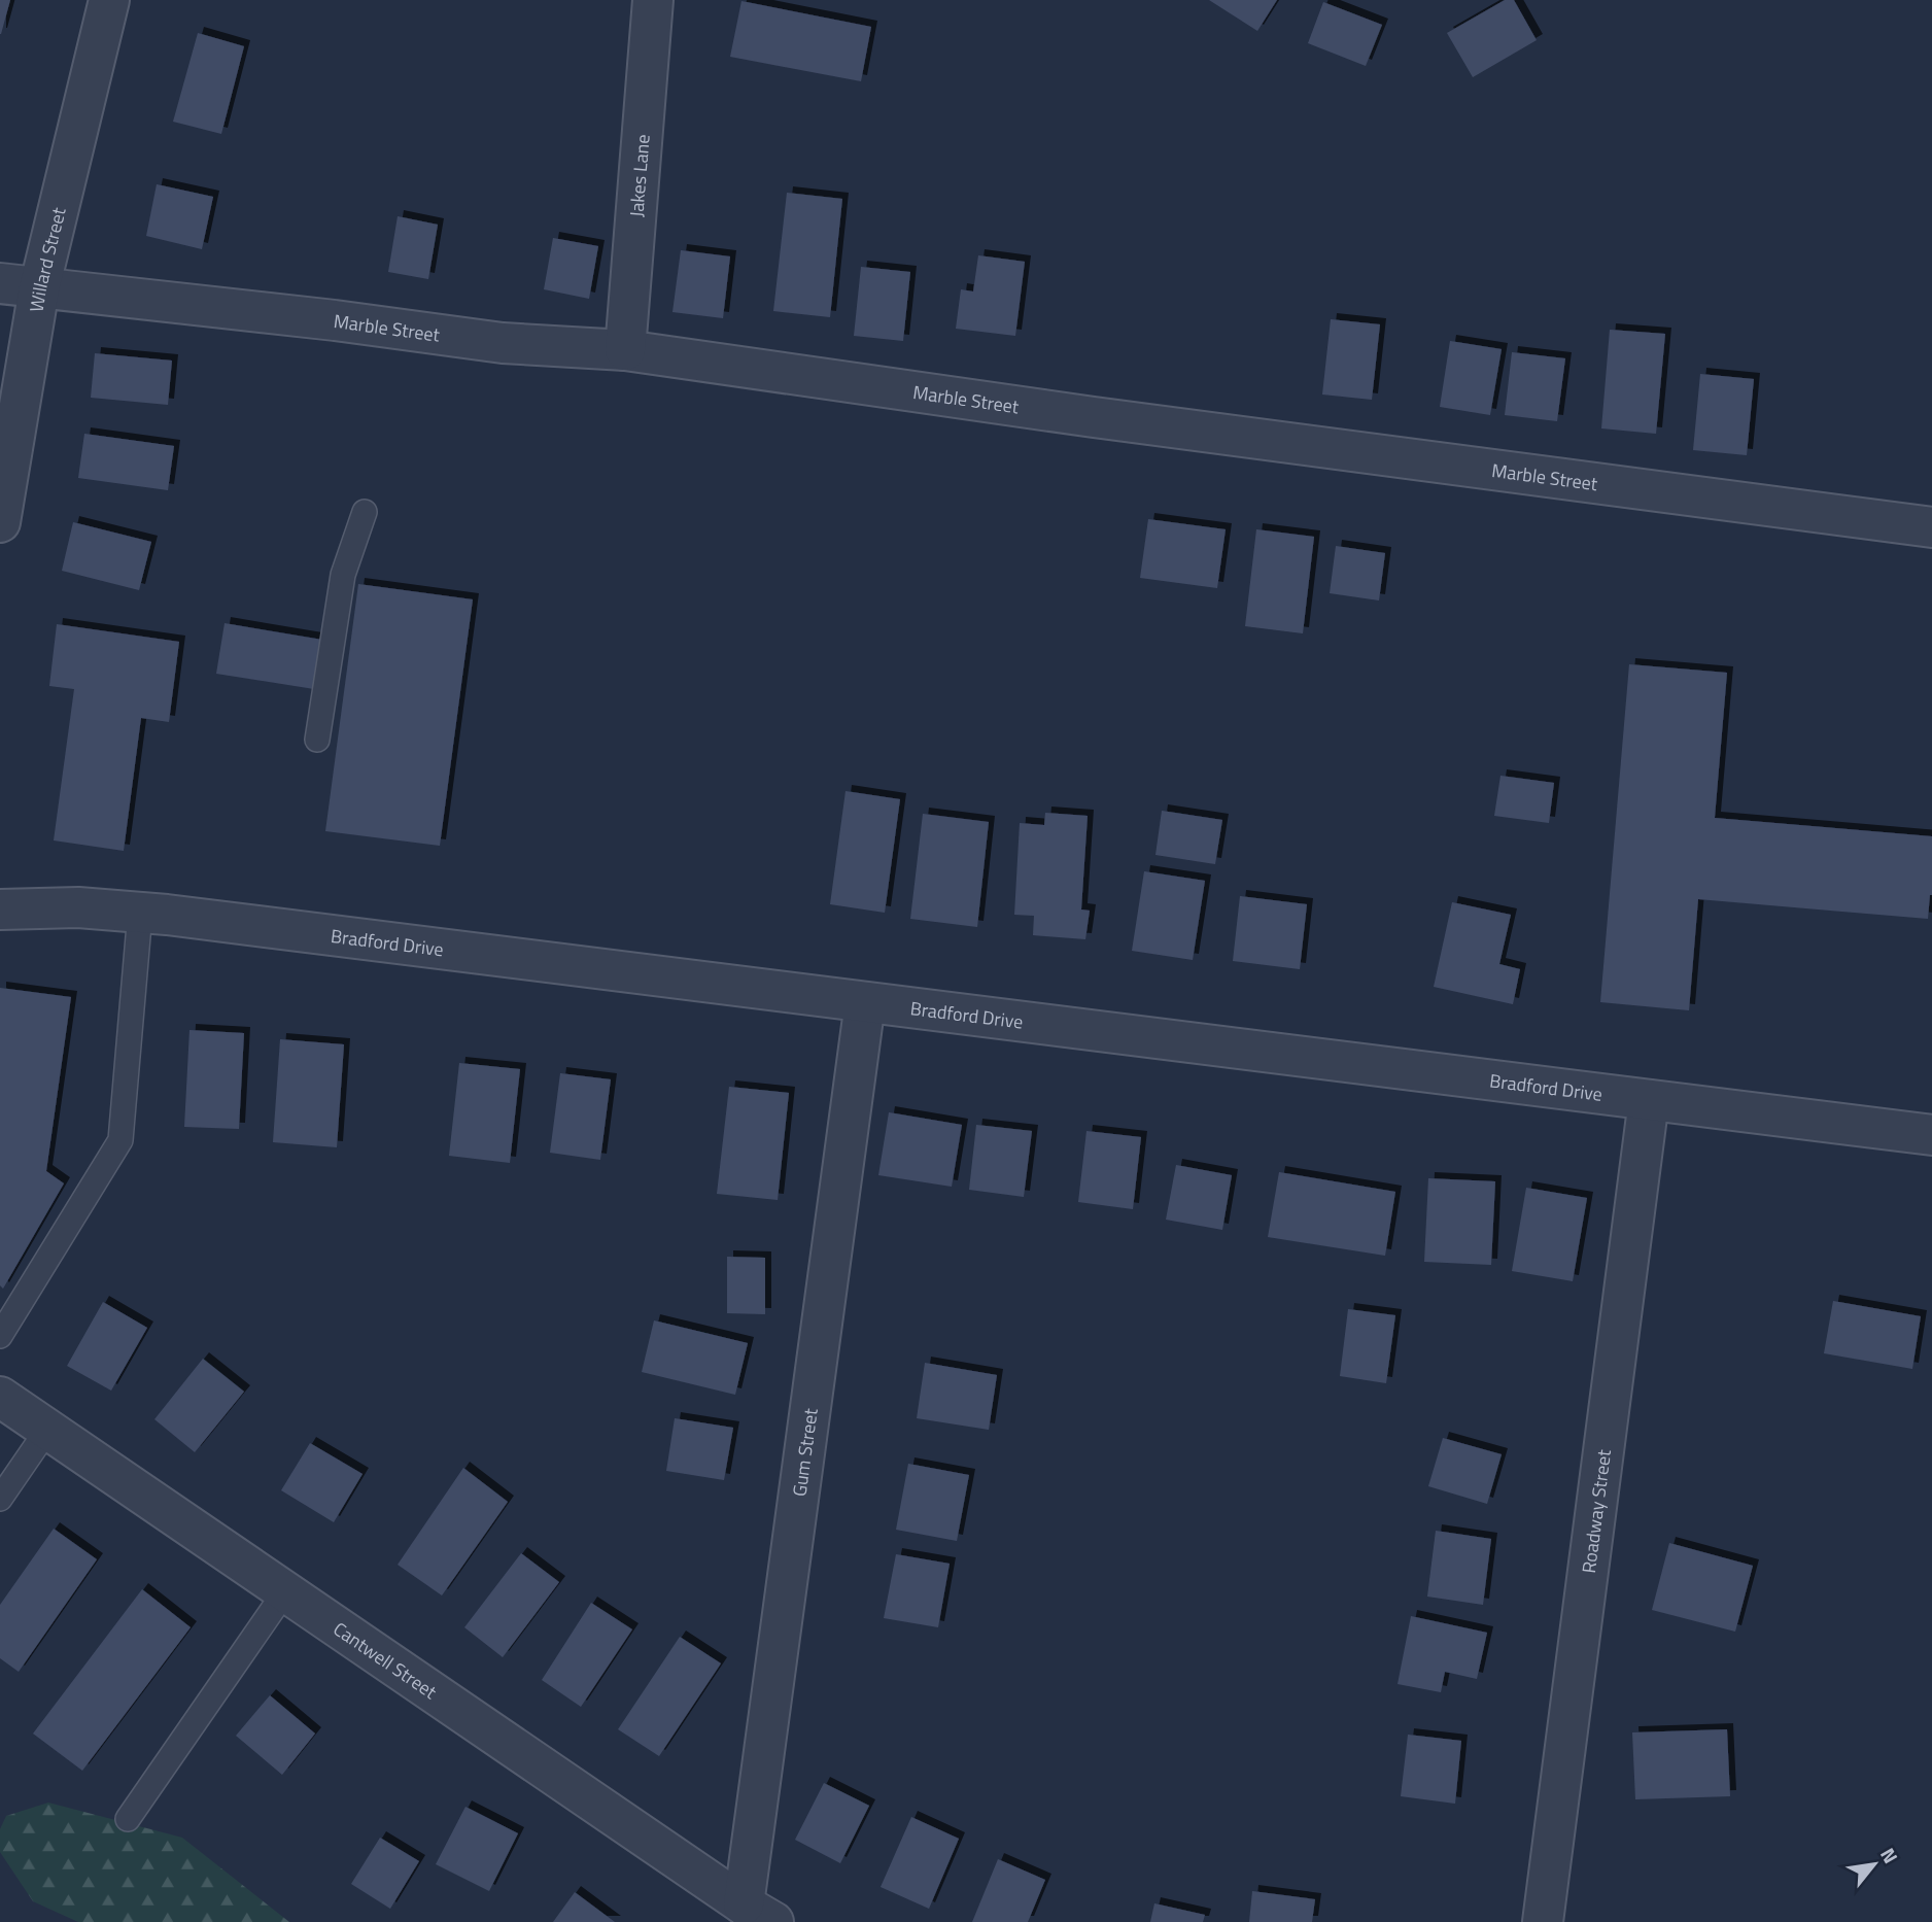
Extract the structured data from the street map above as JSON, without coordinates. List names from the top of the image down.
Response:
{
  "streets": {
    "street": [
      "Jakes Lane",
      "Willard Street",
      "Marble Street",
      "Bradford Drive",
      "Gum Street",
      "Roadway Street",
      "Cantwell Street"
    ]
  },
  "crossings": [
    ["Jakes Lane", "Marble Street"],
    ["Willard Street", "Marble Street"],
    ["Bradford Drive", "Gum Street"],
    ["Bradford Drive", "Roadway Street"],
    ["Gum Street", "Cantwell Street"]
  ],
  "north": "top right"
}
